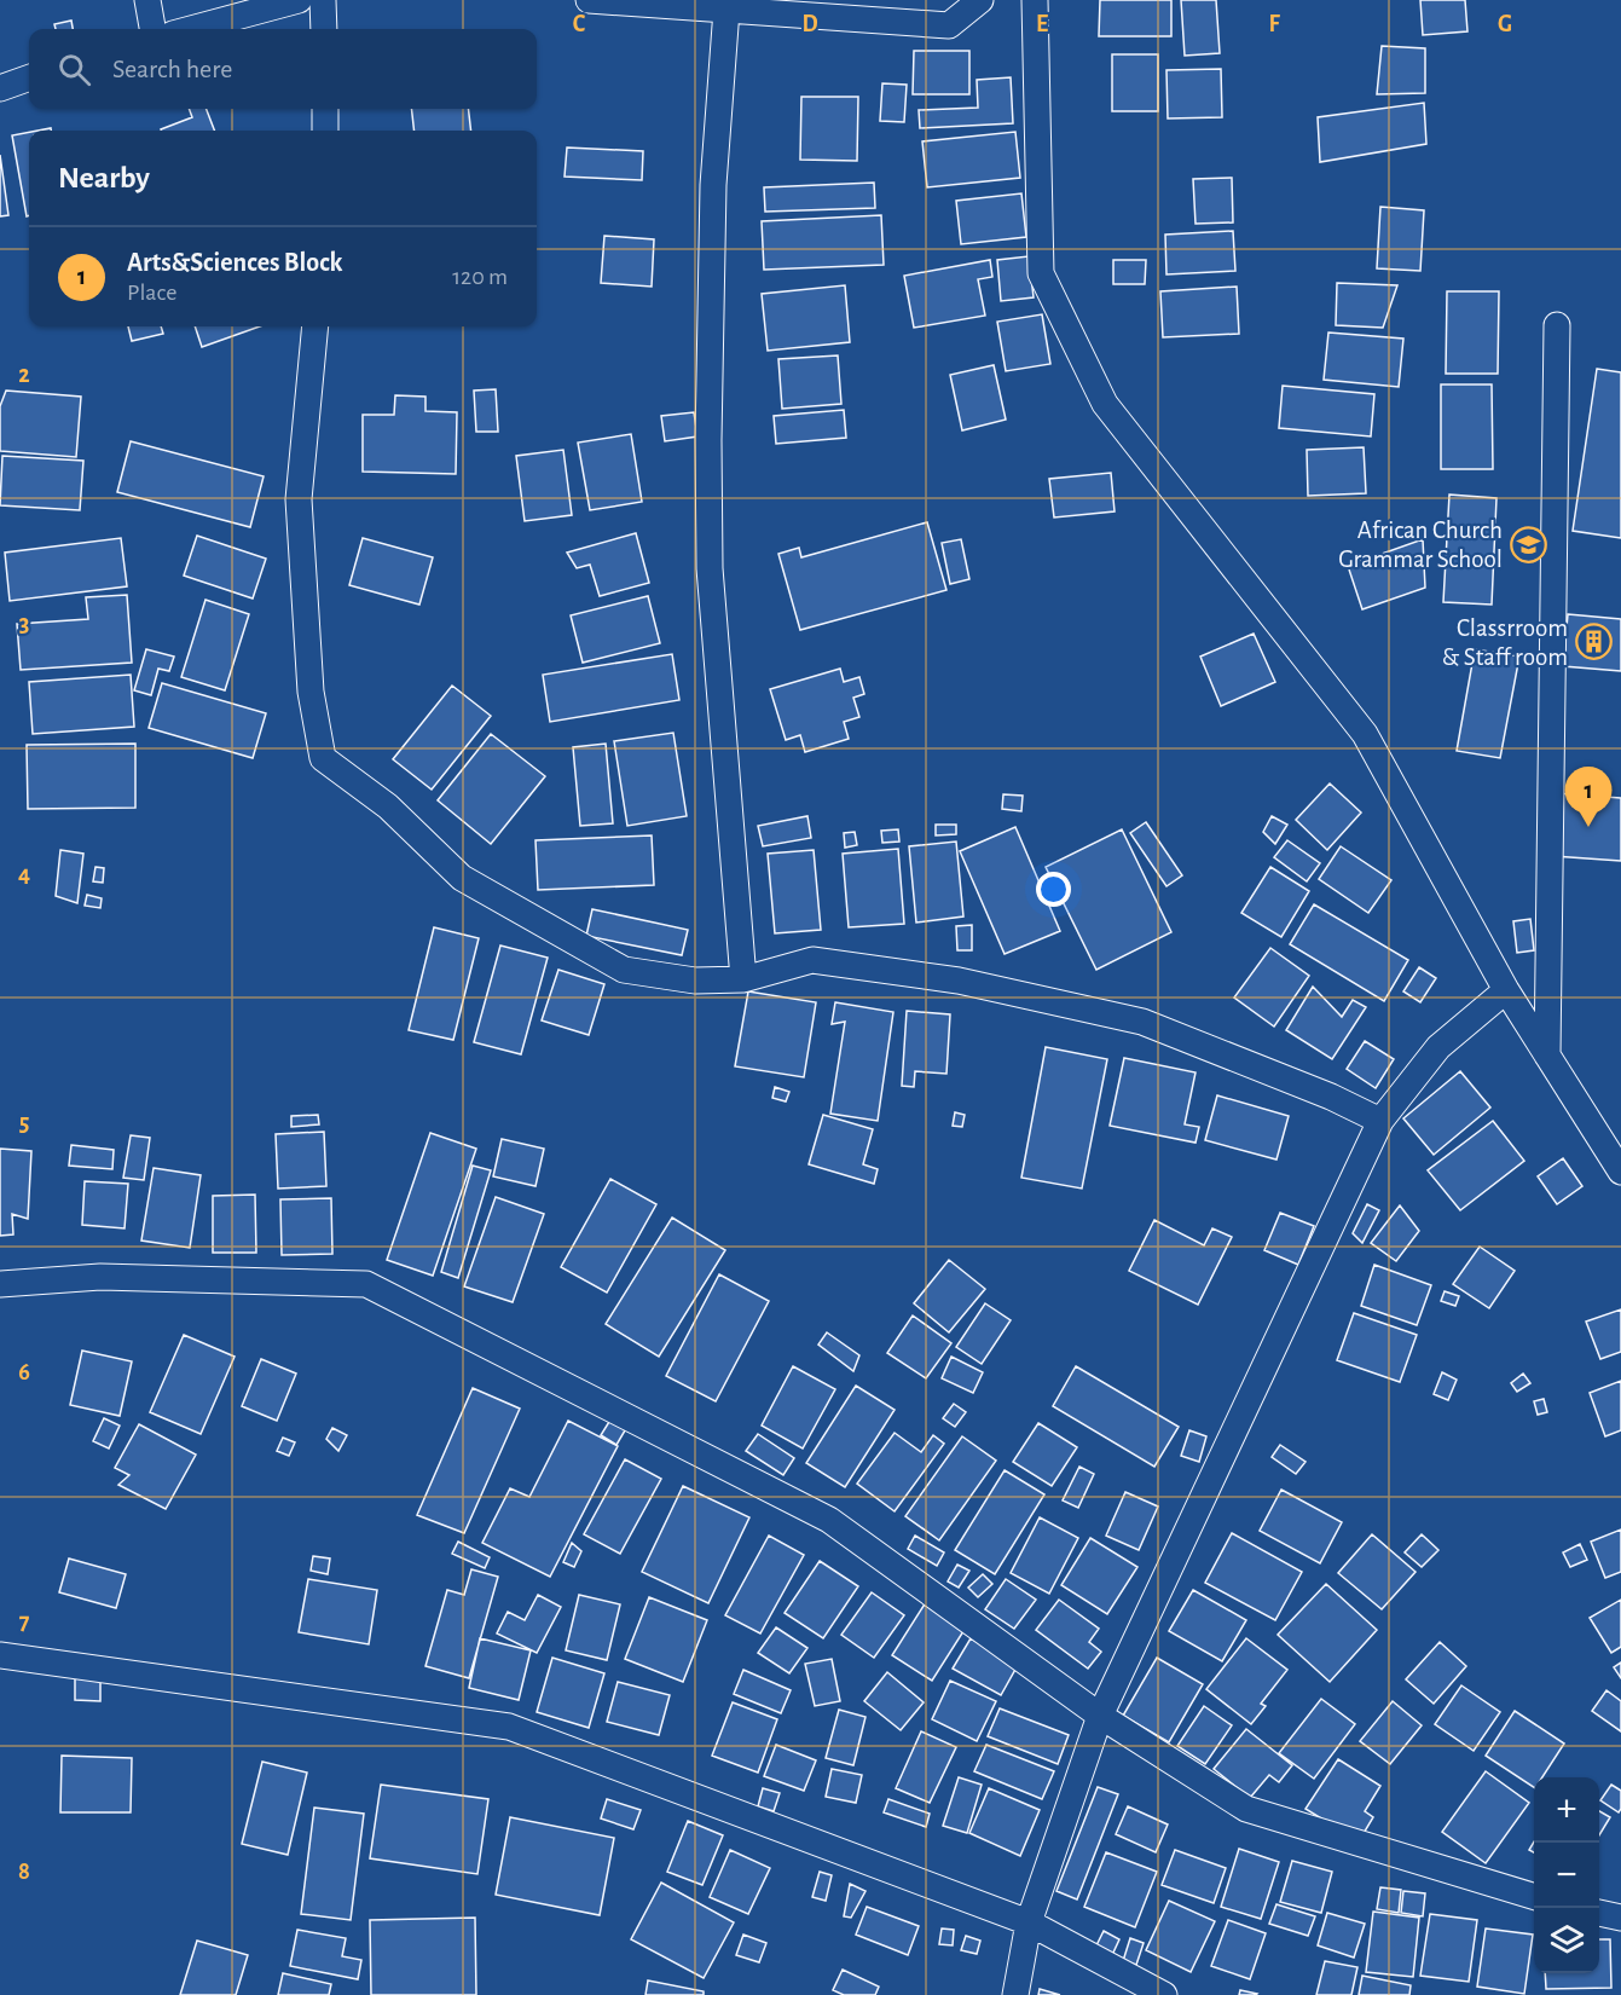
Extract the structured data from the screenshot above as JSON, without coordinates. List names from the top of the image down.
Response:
{
  "places": {
    "school or university": ["African Church Grammar School"],
    "building": ["Classrroom & Staff room"]
  },
  "page": {
    "search": "Search here",
    "heading": "Nearby",
    "list": [
      {
        "mark": "1",
        "name": "Arts&Sciences Block",
        "note": "Place",
        "value": "120 m"
      }
    ],
    "pins": "1",
    "map_buttons": ["+", "−"]
  },
  "grid": {
    "columns": [
      "C",
      "D",
      "E",
      "F",
      "G"
    ],
    "rows": [
      "2",
      "3",
      "4",
      "5",
      "6",
      "7",
      "8"
    ]
  }
}
